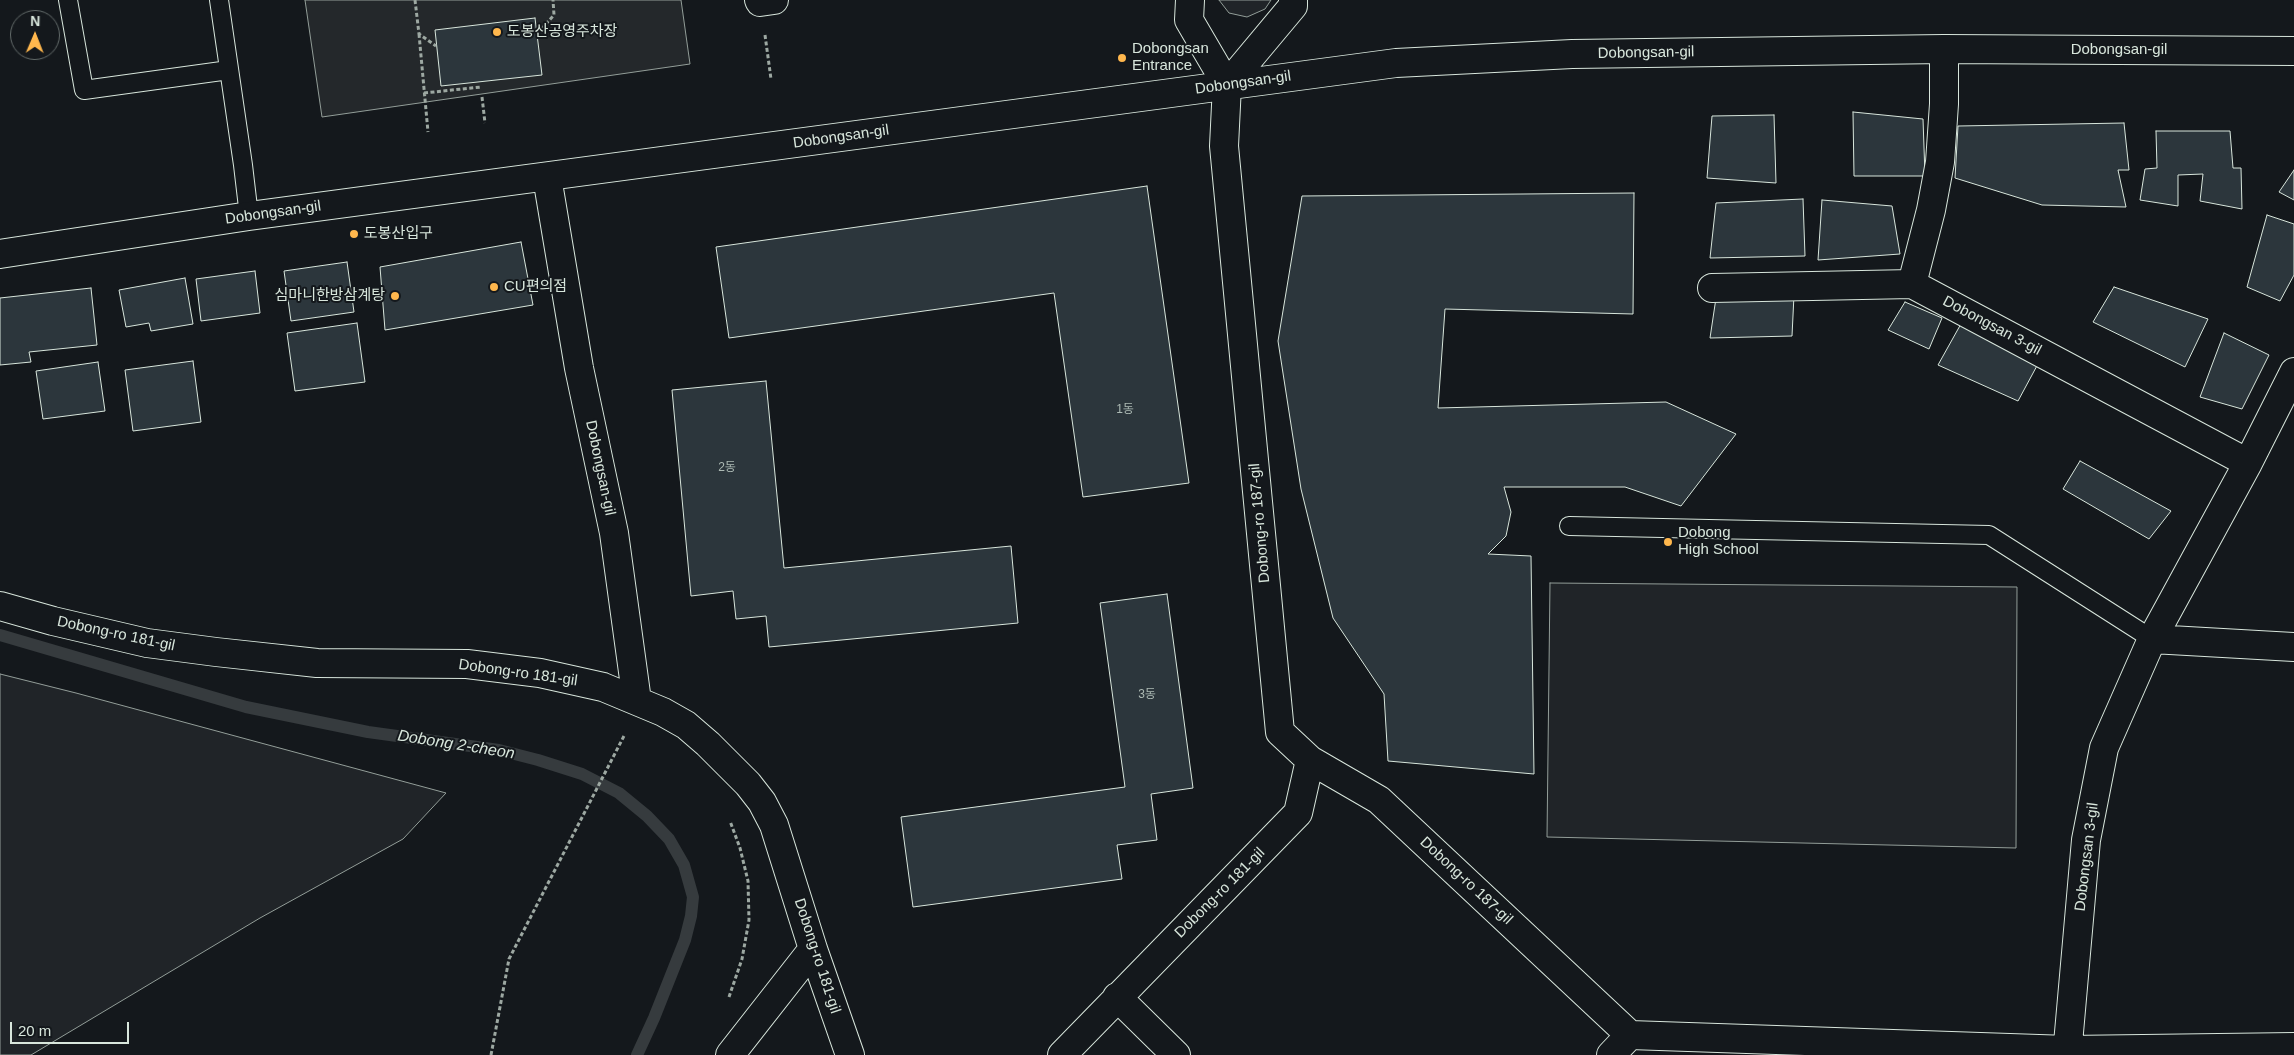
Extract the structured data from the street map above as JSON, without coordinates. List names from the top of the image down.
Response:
{
  "streets": {
    "street": [
      "Dobongsan-gil",
      "Dobongsan 3-gil",
      "Dobong-ro 187-gil",
      "Dobong-ro 181-gil"
    ]
  },
  "crossings": [
    ["Dobongsan-gil", "Dobong-ro 187-gil"],
    ["Dobongsan-gil", "Dobong-ro 181-gil"],
    ["Dobong-ro 187-gil", "Dobong-ro 181-gil"]
  ],
  "water": ["Dobong 2-cheon"],
  "places": [
    "도봉산공영주차장",
    "Dobongsan Entrance",
    "도봉산입구",
    "CU편의점",
    "심마니한방삼계탕",
    "Dobong High School"
  ],
  "house_numbers": ["1동", "2동", "3동"],
  "scale_bar": "20 m",
  "north": "top"
}
